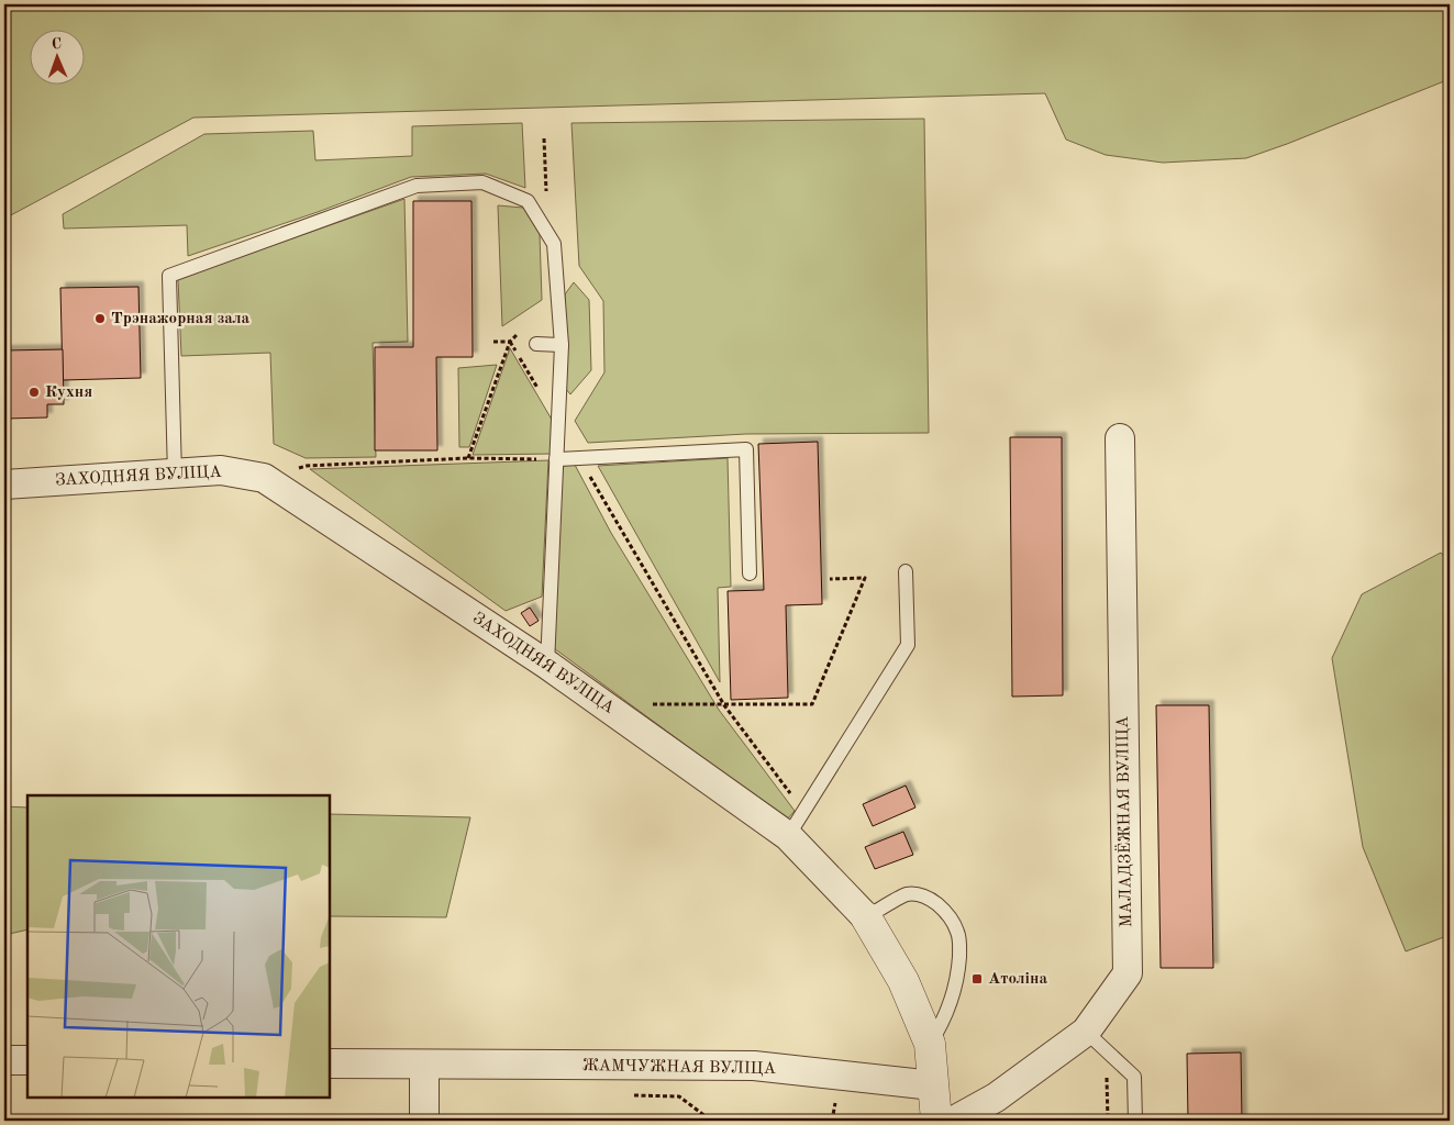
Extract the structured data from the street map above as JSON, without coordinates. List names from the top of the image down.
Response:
{
  "streets": {
    "street": ["ЗАХОДНЯЯ ВУЛІЦА", "МАЛАДЗЁЖНАЯ ВУЛІЦА", "ЖАМЧУЖНАЯ ВУЛІЦА"]
  },
  "crossings": [
    ["ЗАХОДНЯЯ ВУЛІЦА", "ЖАМЧУЖНАЯ ВУЛІЦА"]
  ],
  "places": {
    "other": ["Трэнажорная зала", "Кухня"],
    "transit": ["Атоліна"]
  },
  "north": "top"
}
